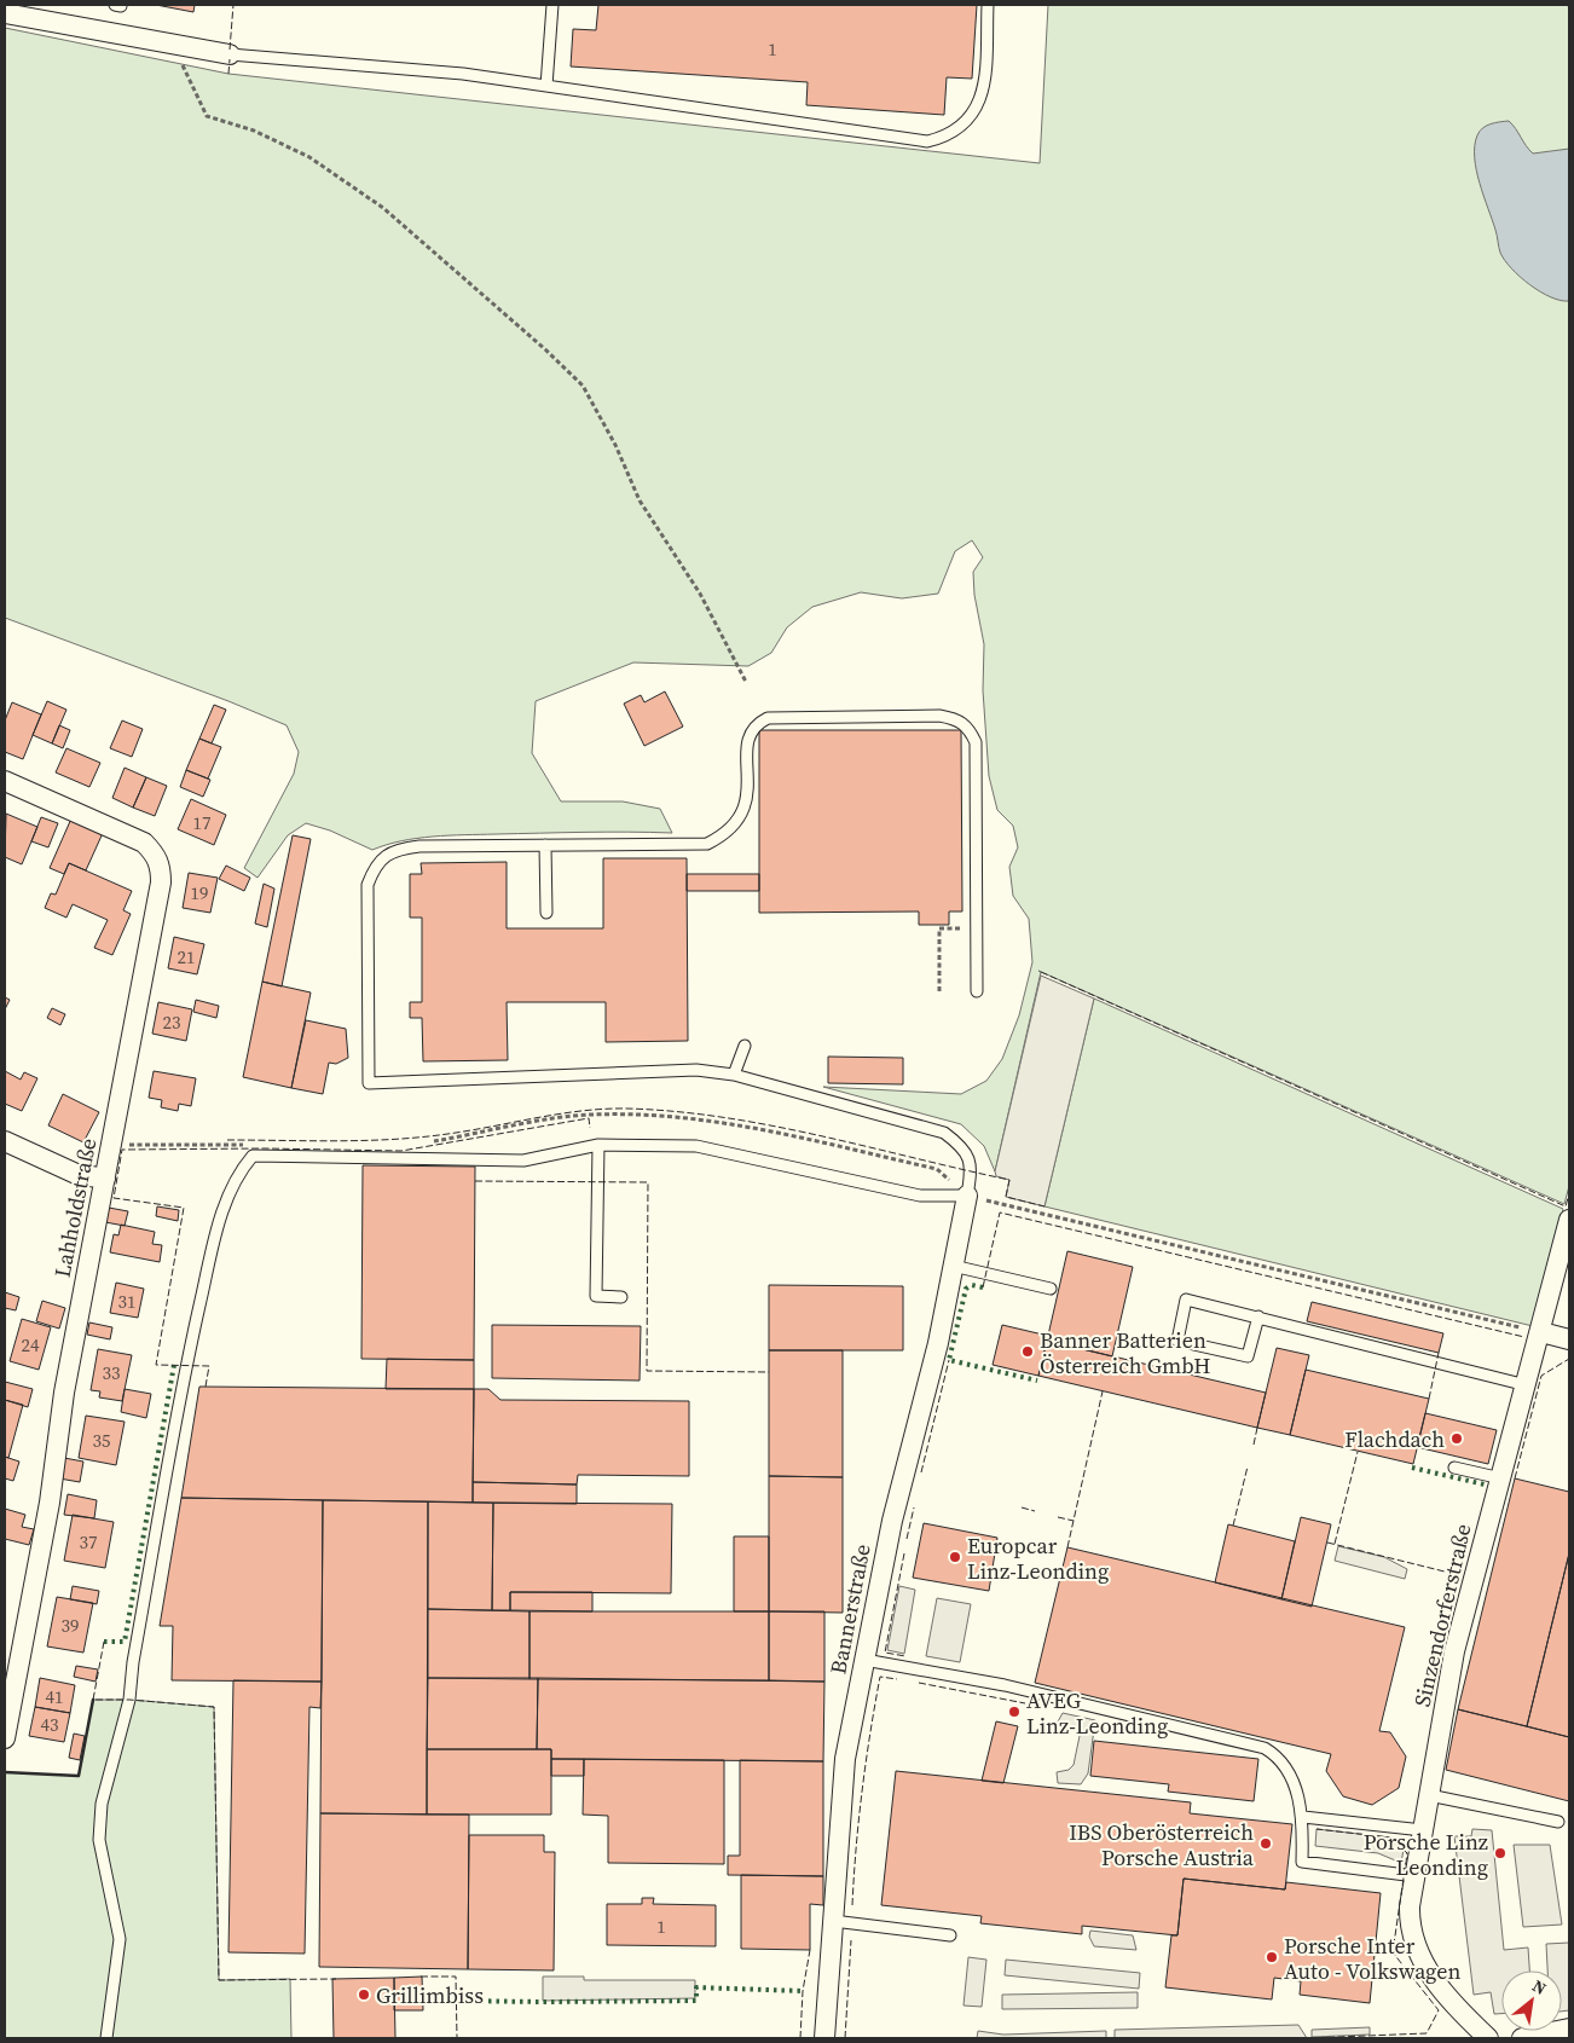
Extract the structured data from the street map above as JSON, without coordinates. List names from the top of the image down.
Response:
{
  "streets": {
    "street": ["Lahholdstraße", "Bannerstraße", "Sinzendorferstraße"]
  },
  "places": [
    "Banner Batterien Österreich GmbH",
    "Flachdach",
    "Europcar Linz-Leonding",
    "AVEG Linz-Leonding",
    "IBS Oberösterreich Porsche Austria",
    "Porsche Linz Leonding",
    "Porsche Inter Auto - Volkswagen",
    "Grillimbiss"
  ],
  "house_numbers": [
    "1",
    "17",
    "19",
    "21",
    "23",
    "31",
    "24",
    "33",
    "35",
    "37",
    "39",
    "41",
    "43",
    "1"
  ],
  "north": "top right"
}
